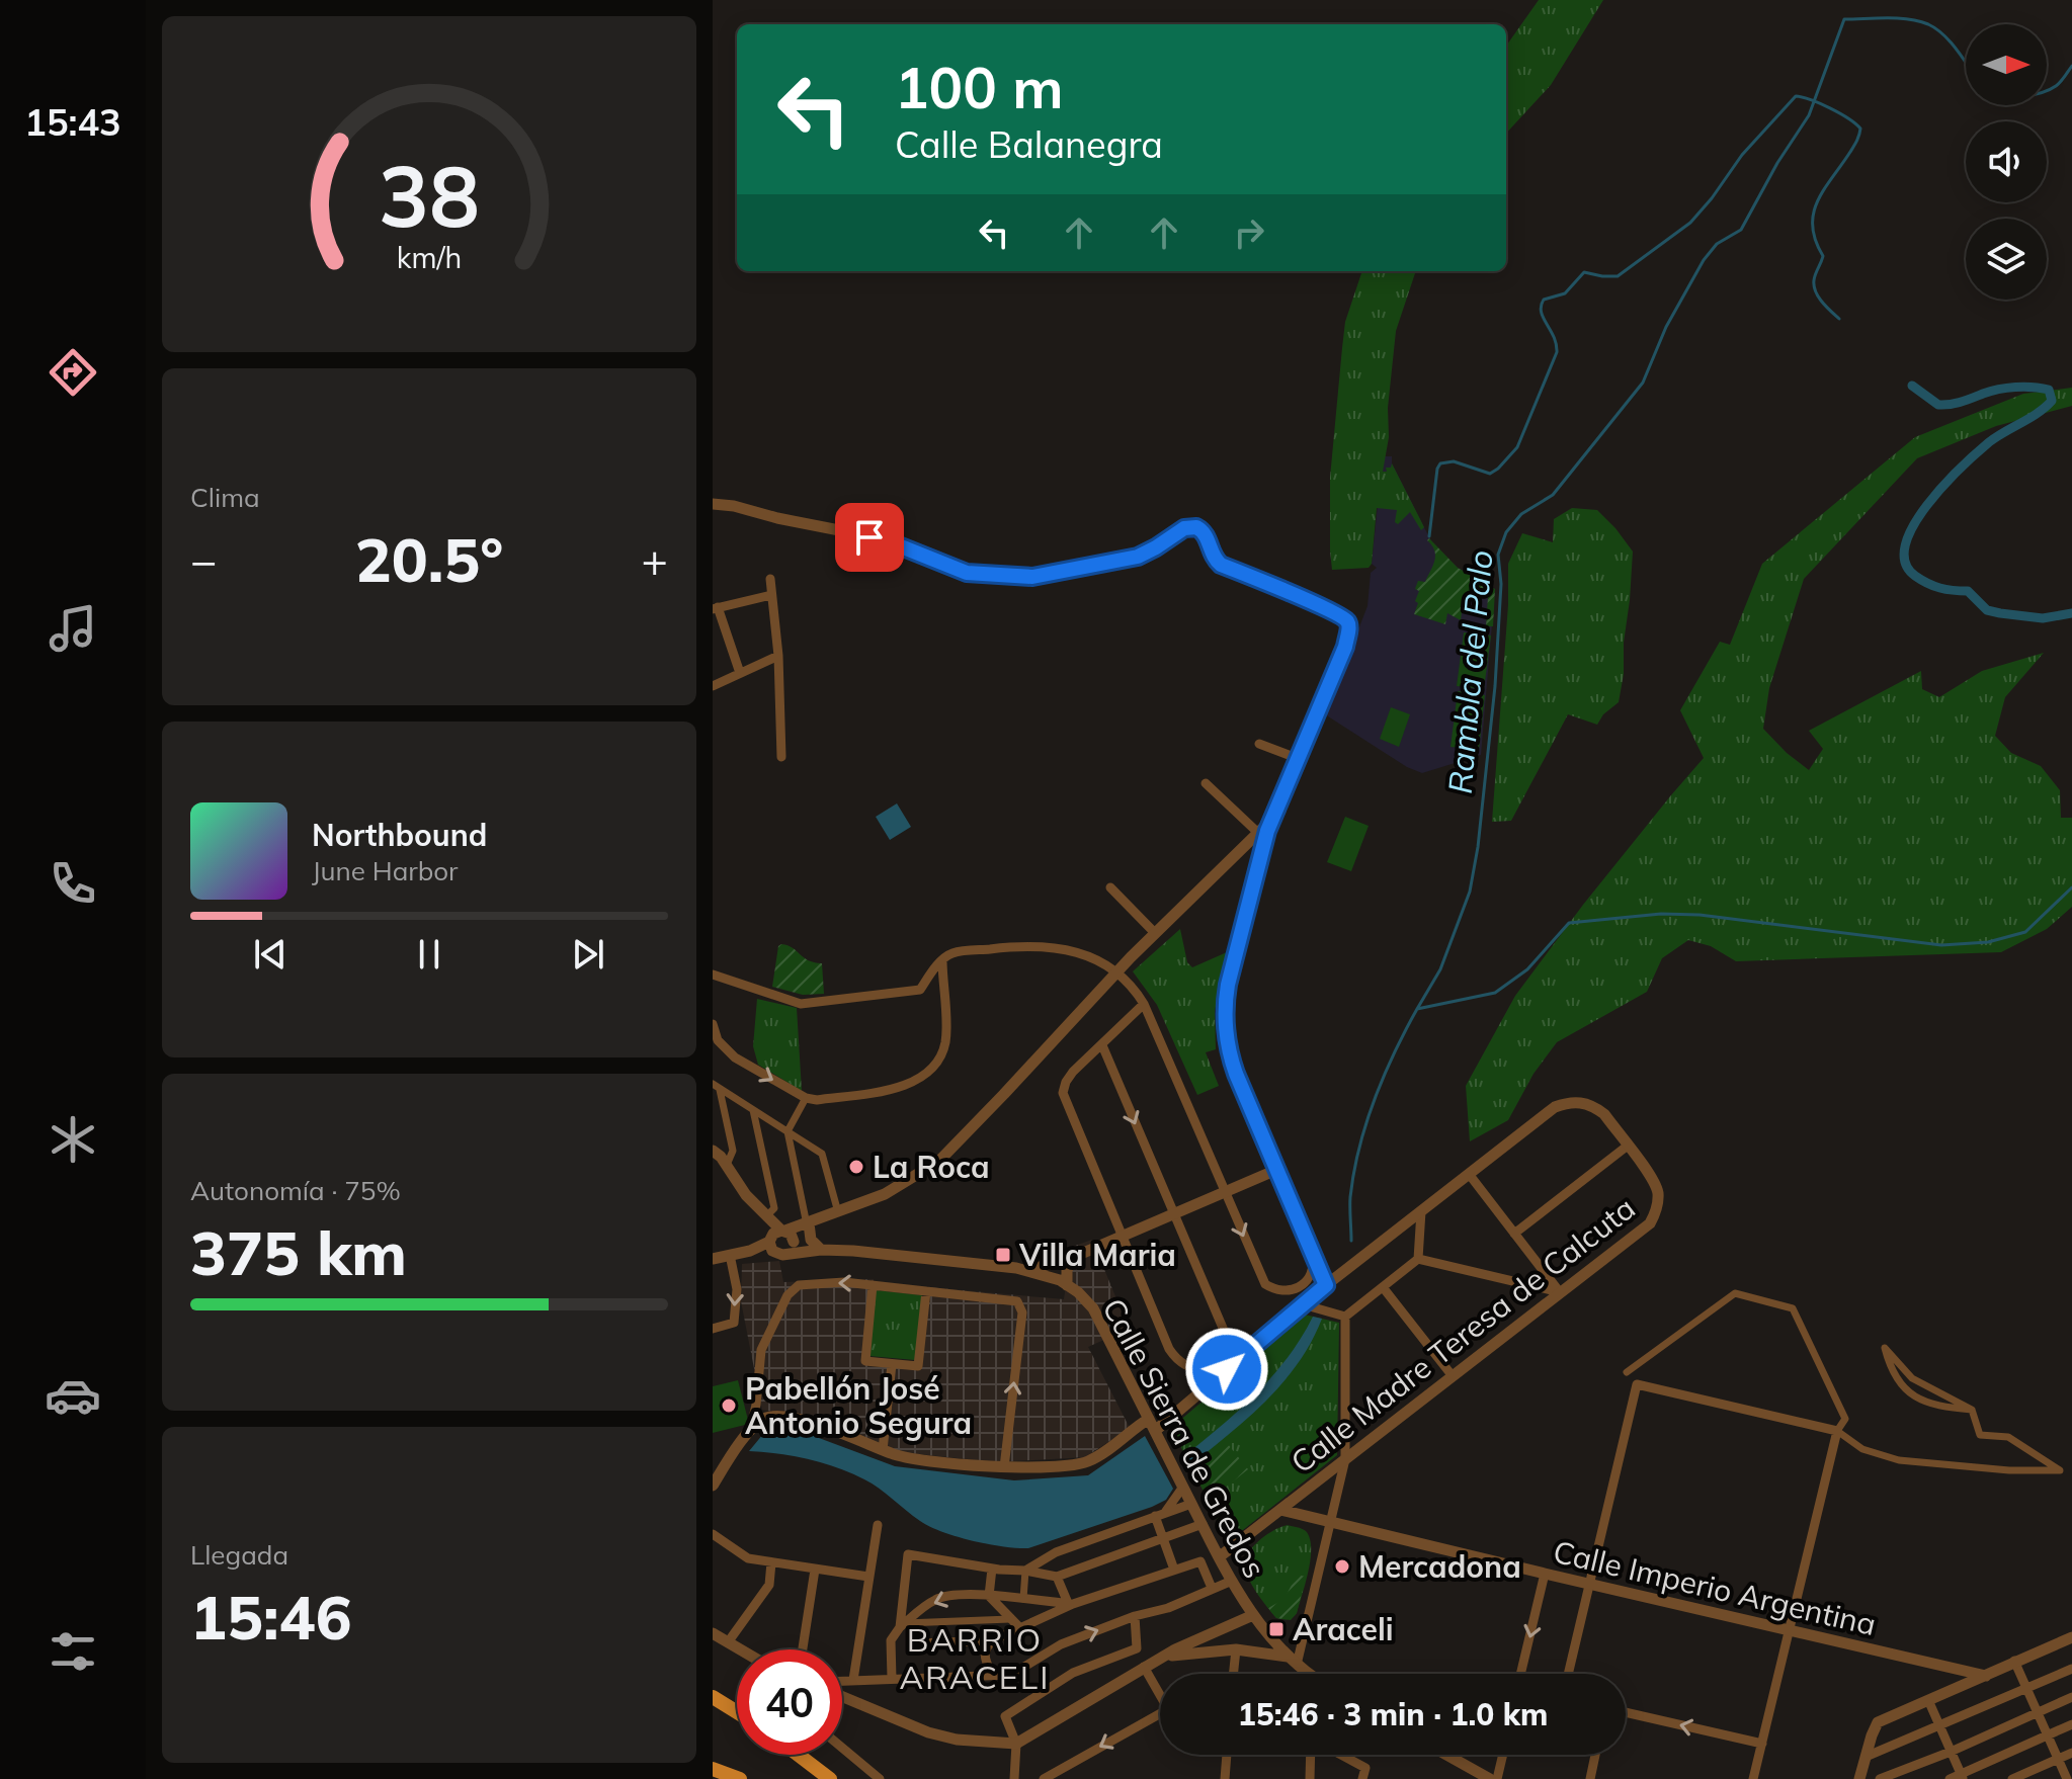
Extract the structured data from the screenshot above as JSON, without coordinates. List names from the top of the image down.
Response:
{
  "streets": {
    "street": ["Calle Madre Teresa de Calcuta", "Calle Sierra de Gredos", "Calle Imperio Argentina"]
  },
  "crossings": [
    ["Calle Madre Teresa de Calcuta", "Calle Sierra de Gredos"],
    ["Calle Madre Teresa de Calcuta", "Calle Imperio Argentina"]
  ],
  "districts": ["BARRIO ARACELI"],
  "water": ["Rambla del Palo"],
  "places": {
    "other": ["La Roca", "Pabellón José Antonio Segura", "Mercadona"],
    "transit": ["Villa Maria", "Araceli"]
  },
  "north": "right",
  "page": {
    "tabs": "15:43",
    "turn": ["100 m", "Calle Balanegra"],
    "tile": [
      "Clima",
      ["Autonomía · 75%", "375 km"],
      ["Llegada", "15:46"]
    ],
    "heat": ["−", "20.5°", "+"],
    "song": ["Northbound", "June Harbor"],
    "limit": "40",
    "trip": "15:46 · 3 min · 1.0 km",
    "gauge": ["38", "km/h"]
  }
}
